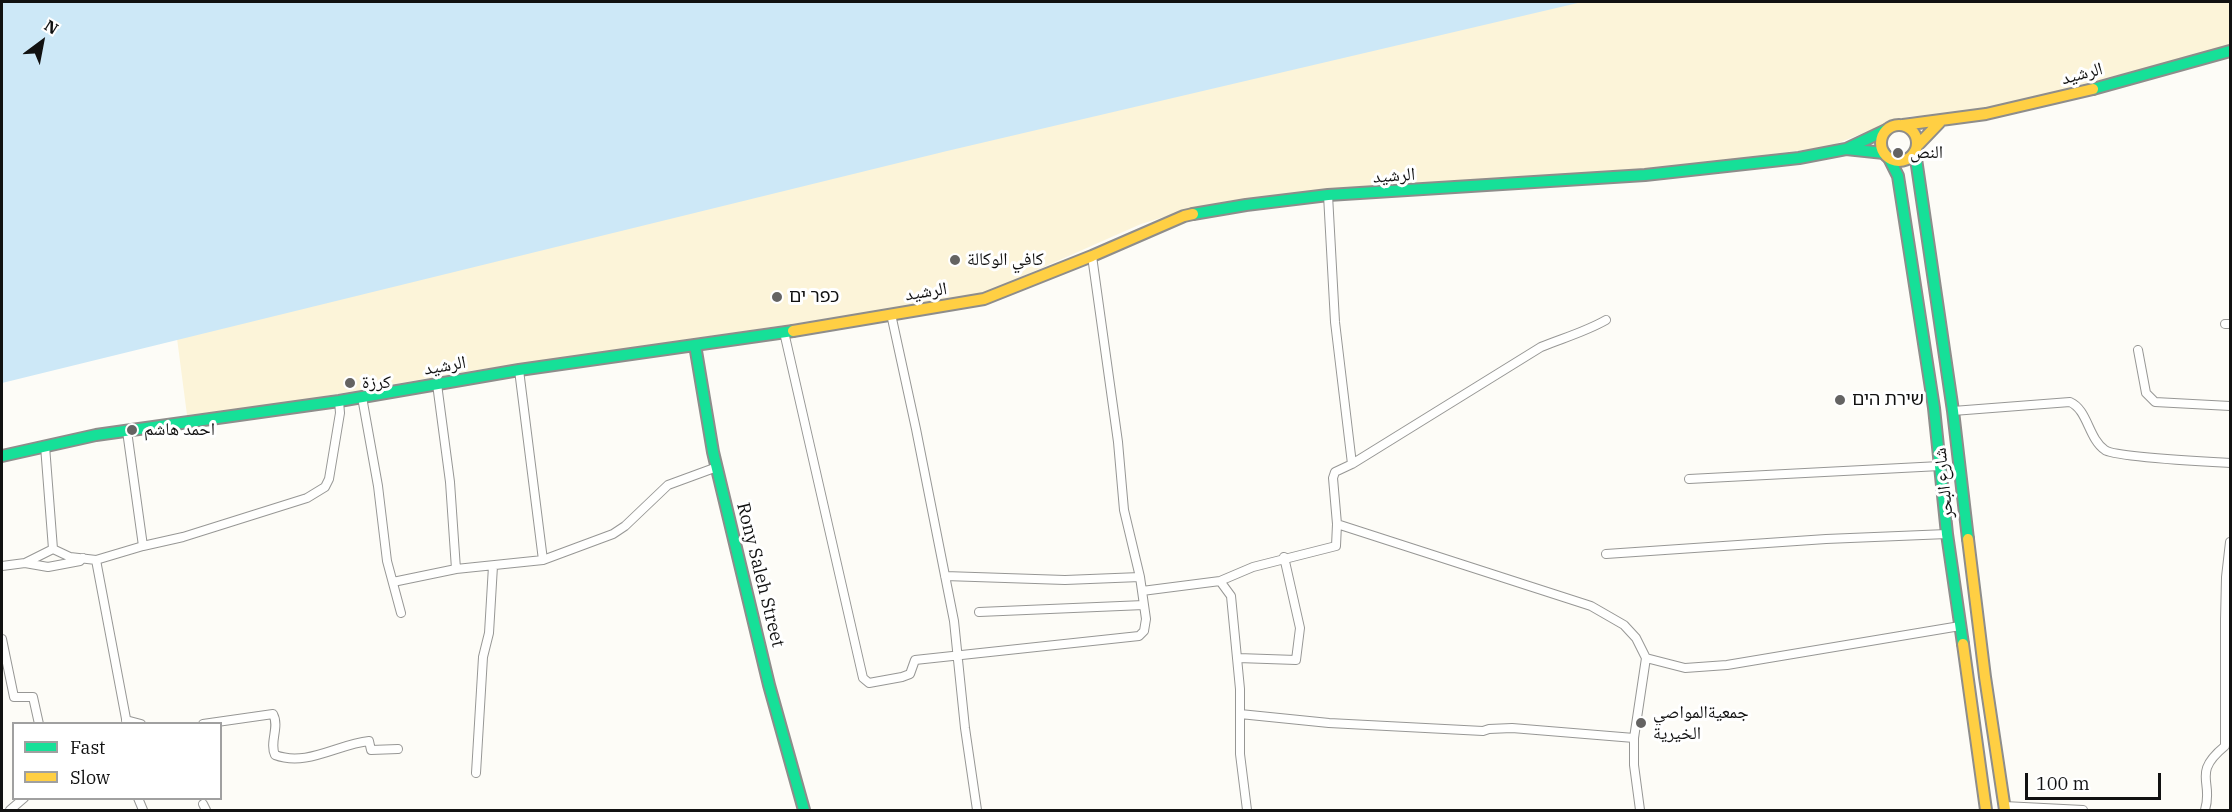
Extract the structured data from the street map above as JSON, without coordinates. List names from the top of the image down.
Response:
{
  "streets": {
    "main road": ["الرشيد", "شارع البحر", "Rony Saleh Street"]
  },
  "crossings": [
    ["الرشيد", "شارع البحر"],
    ["الرشيد", "Rony Saleh Street"]
  ],
  "places": [
    "النص",
    "كافي الوكالة",
    "כפר ים",
    "كرزة",
    "שירת הים",
    "احمد هاشم",
    "جمعيةالمواصي الخيرية"
  ],
  "legend": ["Fast", "Slow"],
  "scale_bar": "100 m",
  "north": "top right"
}
